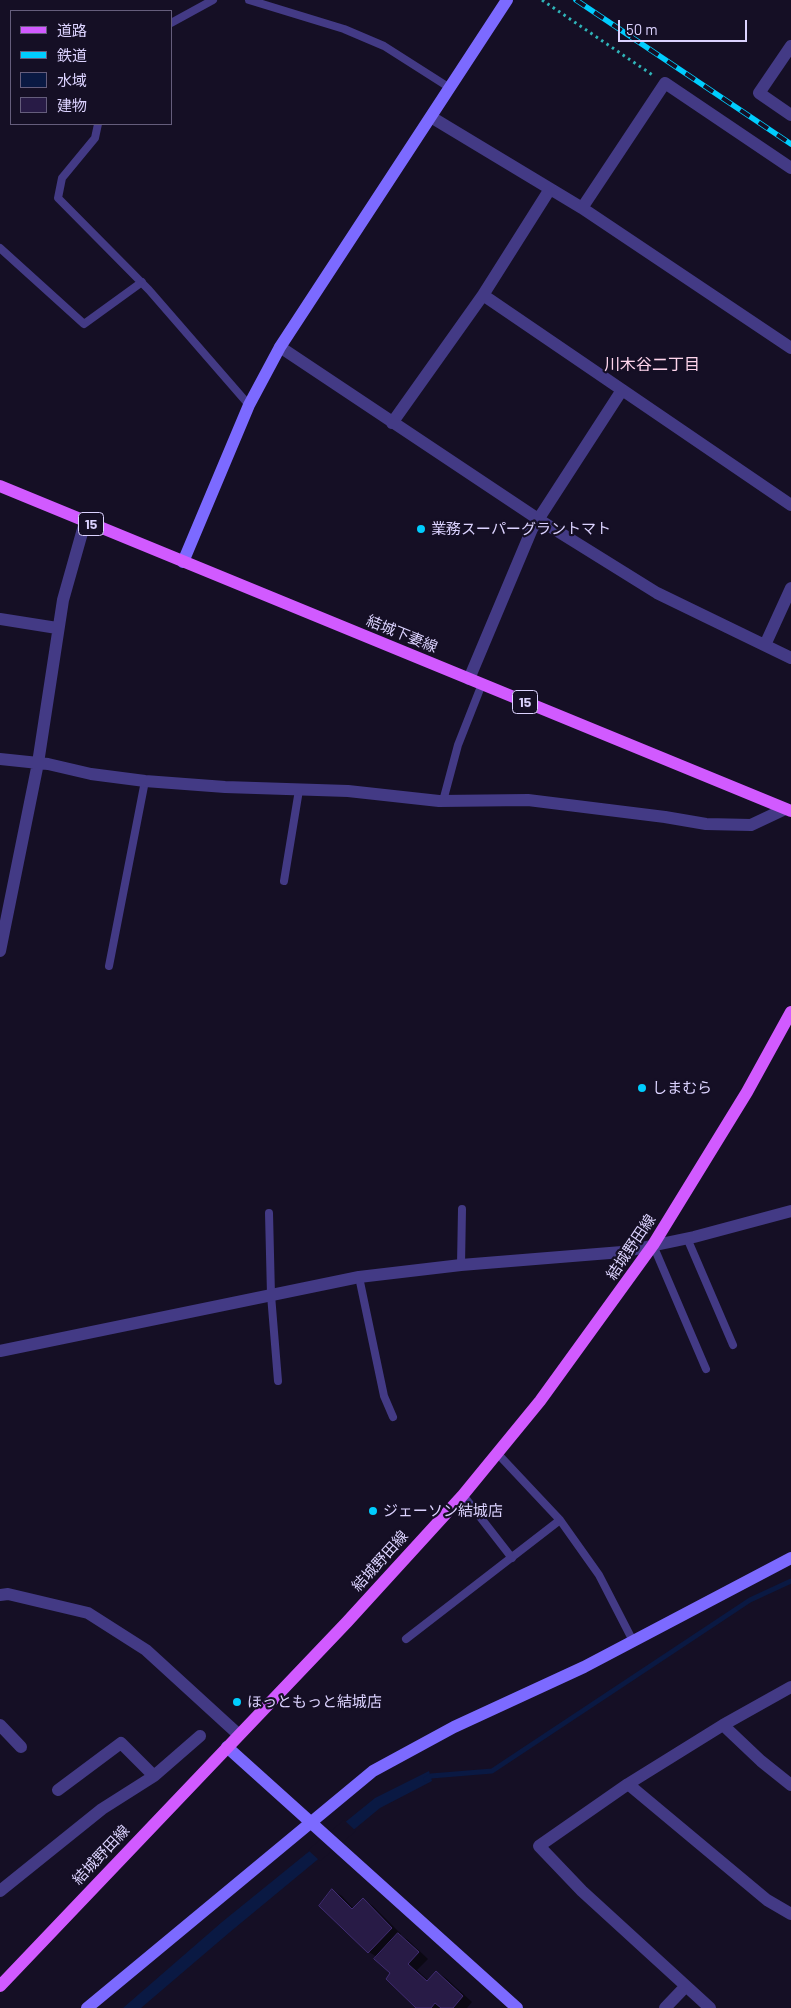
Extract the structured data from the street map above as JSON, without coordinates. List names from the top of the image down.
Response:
{
  "streets": {
    "main road": ["15", "結城下妻線", "結城野田線"]
  },
  "districts": ["川木谷二丁目"],
  "places": [
    "業務スーパーグラントマト",
    "しまむら",
    "ジェーソン結城店",
    "ほっともっと結城店"
  ],
  "legend": [
    "道路",
    "鉄道",
    "水域",
    "建物"
  ],
  "scale_bar": "50 m"
}
